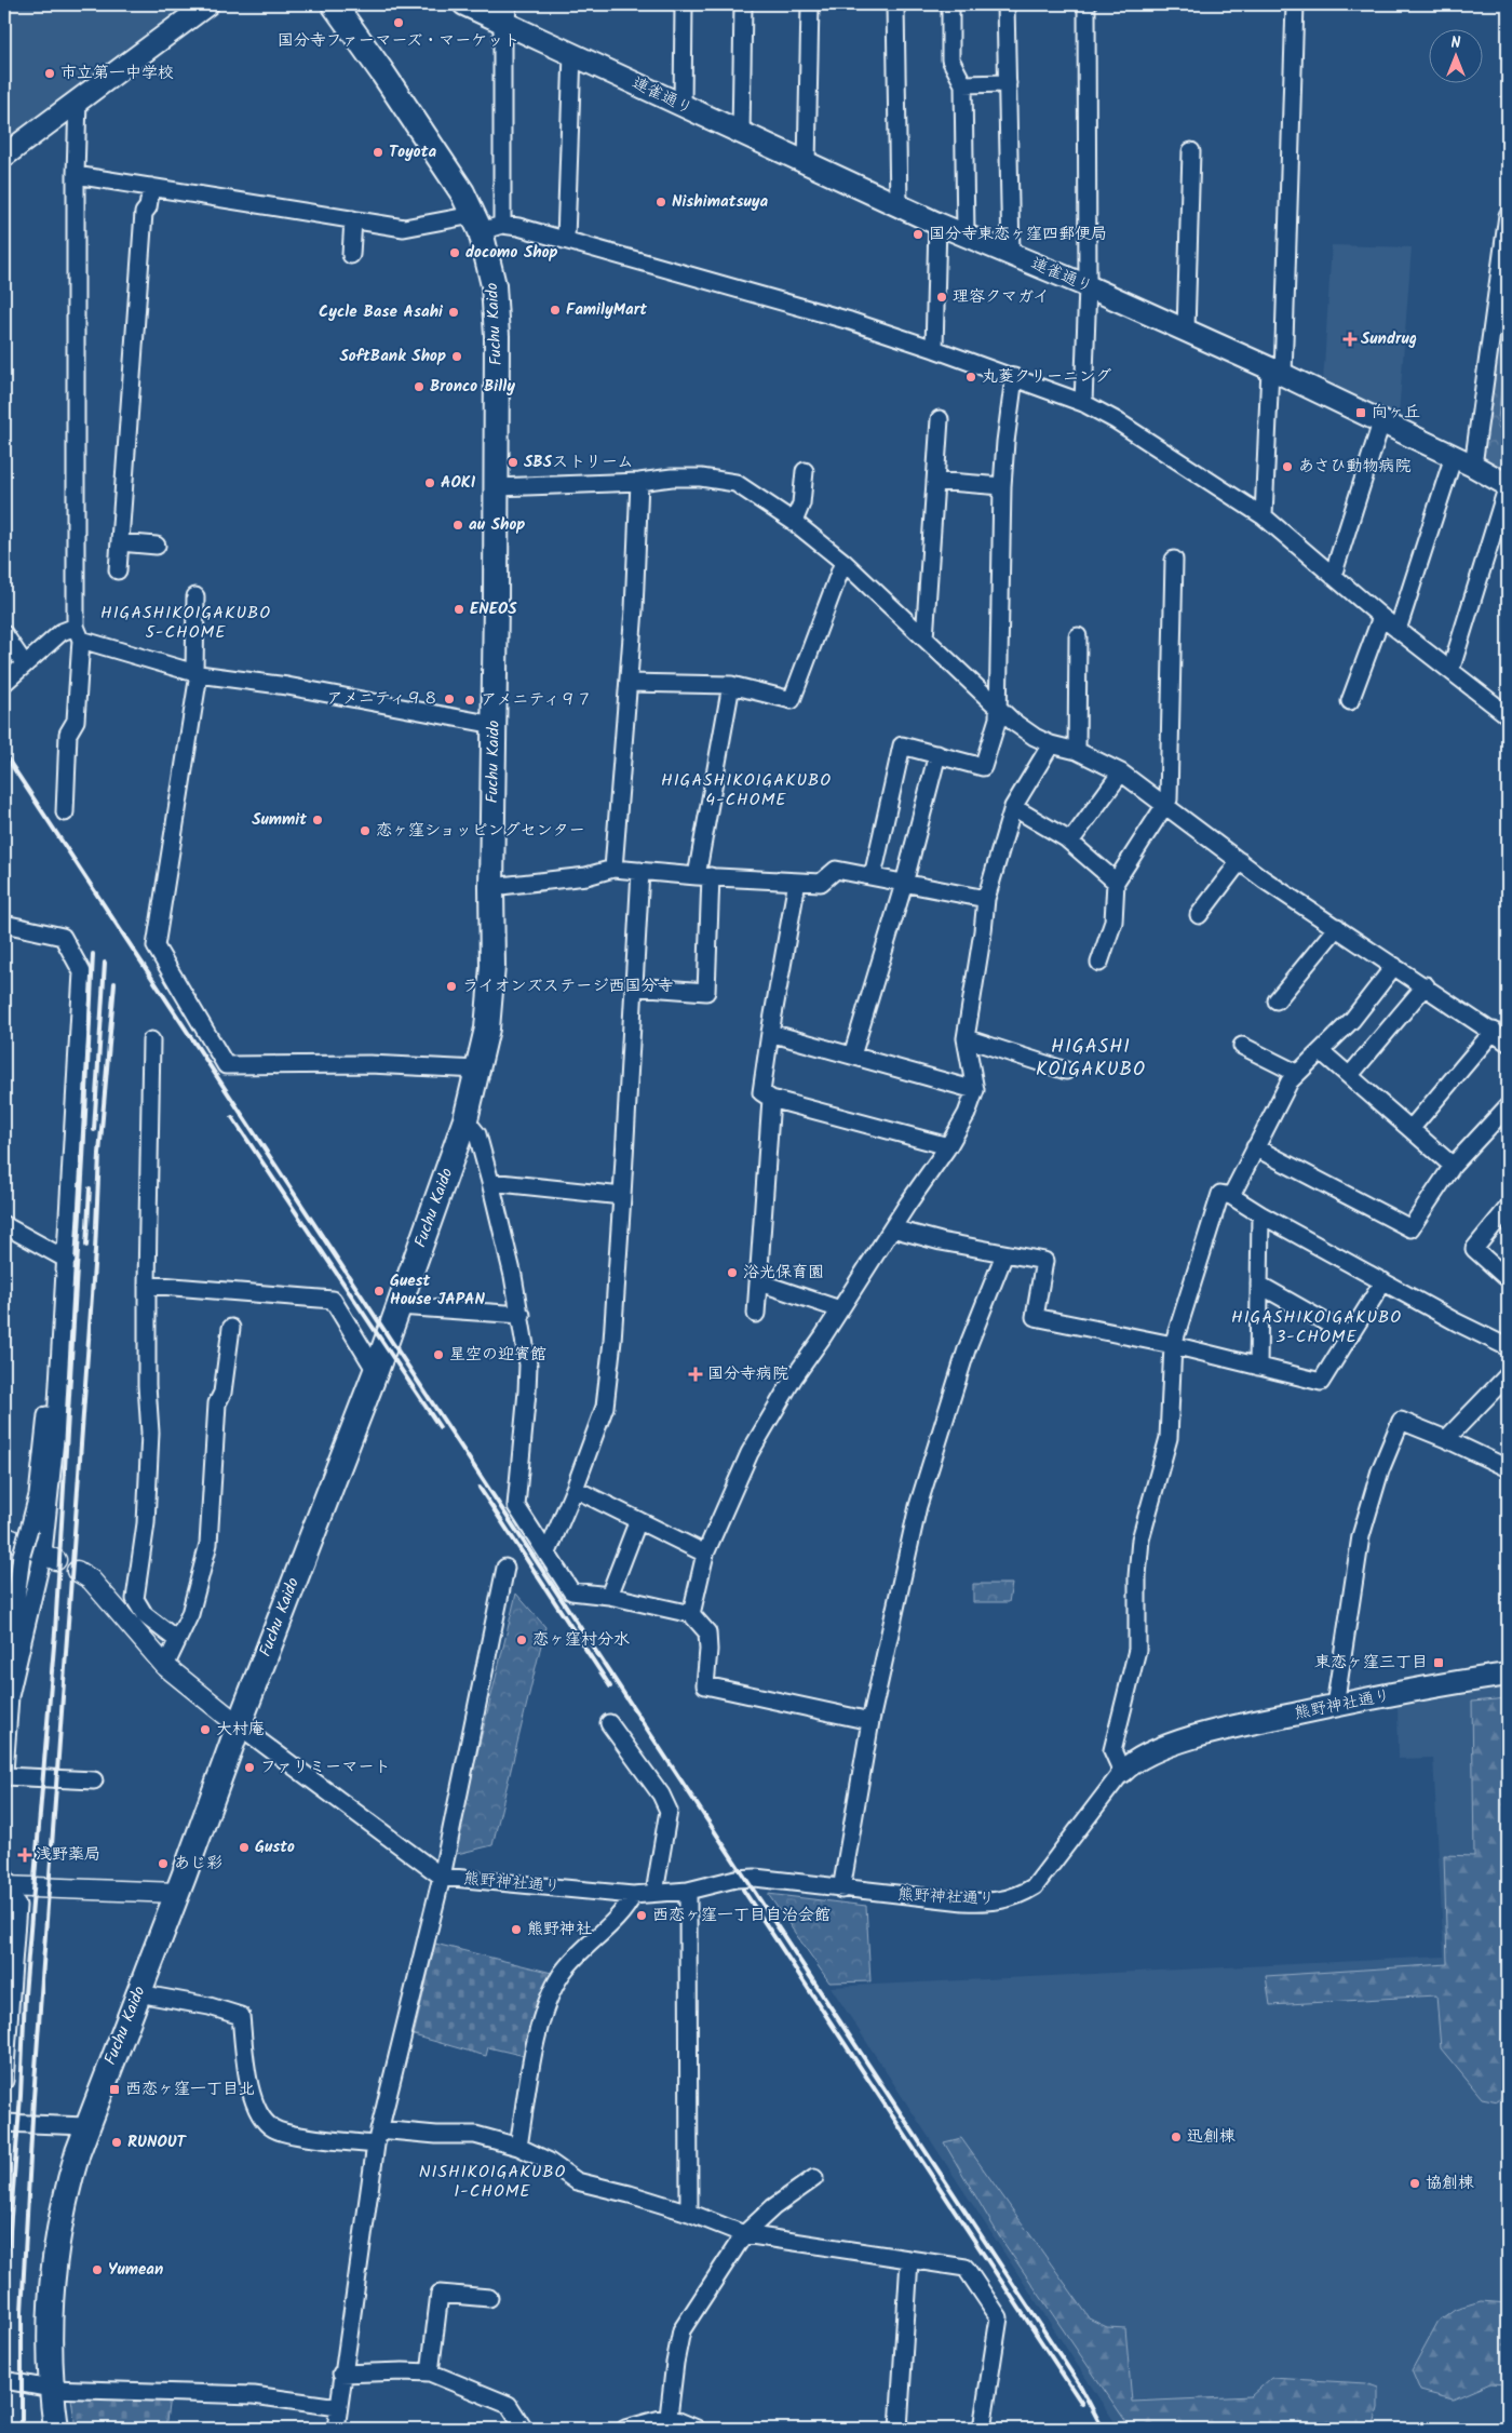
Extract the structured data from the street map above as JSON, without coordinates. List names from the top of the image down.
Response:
{
  "streets": {
    "main road": ["連雀通り", "Fuchu Kaido", "熊野神社通り"]
  },
  "districts": [
    "HIGASHIKOIGAKUBO 5-CHOME",
    "HIGASHIKOIGAKUBO 4-CHOME",
    "HIGASHI KOIGAKUBO",
    "HIGASHIKOIGAKUBO 3-CHOME",
    "NISHIKOIGAKUBO 1-CHOME"
  ],
  "places": {
    "other": [
      "国分寺ファーマーズ・マーケット",
      "市立第一中学校",
      "Toyota",
      "Nishimatsuya",
      "国分寺東恋ヶ窪四郵便局",
      "docomo Shop",
      "理容クマガイ",
      "FamilyMart",
      "Cycle Base Asahi",
      "SoftBank Shop",
      "丸菱クリーニング",
      "Bronco Billy",
      "SBSストリーム",
      "あさひ動物病院",
      "AOKI",
      "au Shop",
      "ENEOS",
      "アメニティ９８",
      "アメニティ９７",
      "Summit",
      "恋ヶ窪ショッピングセンター",
      "ライオンズステージ西国分寺",
      "浴光保育園",
      "Guest House JAPAN",
      "星空の迎賓館",
      "恋ヶ窪村分水",
      "大村庵",
      "ファリミーマート",
      "Gusto",
      "あじ彩",
      "西恋ヶ窪一丁目自治会館",
      "熊野神社",
      "迅創棟",
      "RUNOUT",
      "協創棟",
      "Yumean"
    ],
    "health": ["Sundrug", "国分寺病院", "浅野薬局"],
    "transit": ["向ヶ丘", "東恋ヶ窪三丁目", "西恋ヶ窪一丁目北"]
  },
  "north": "top"
}
